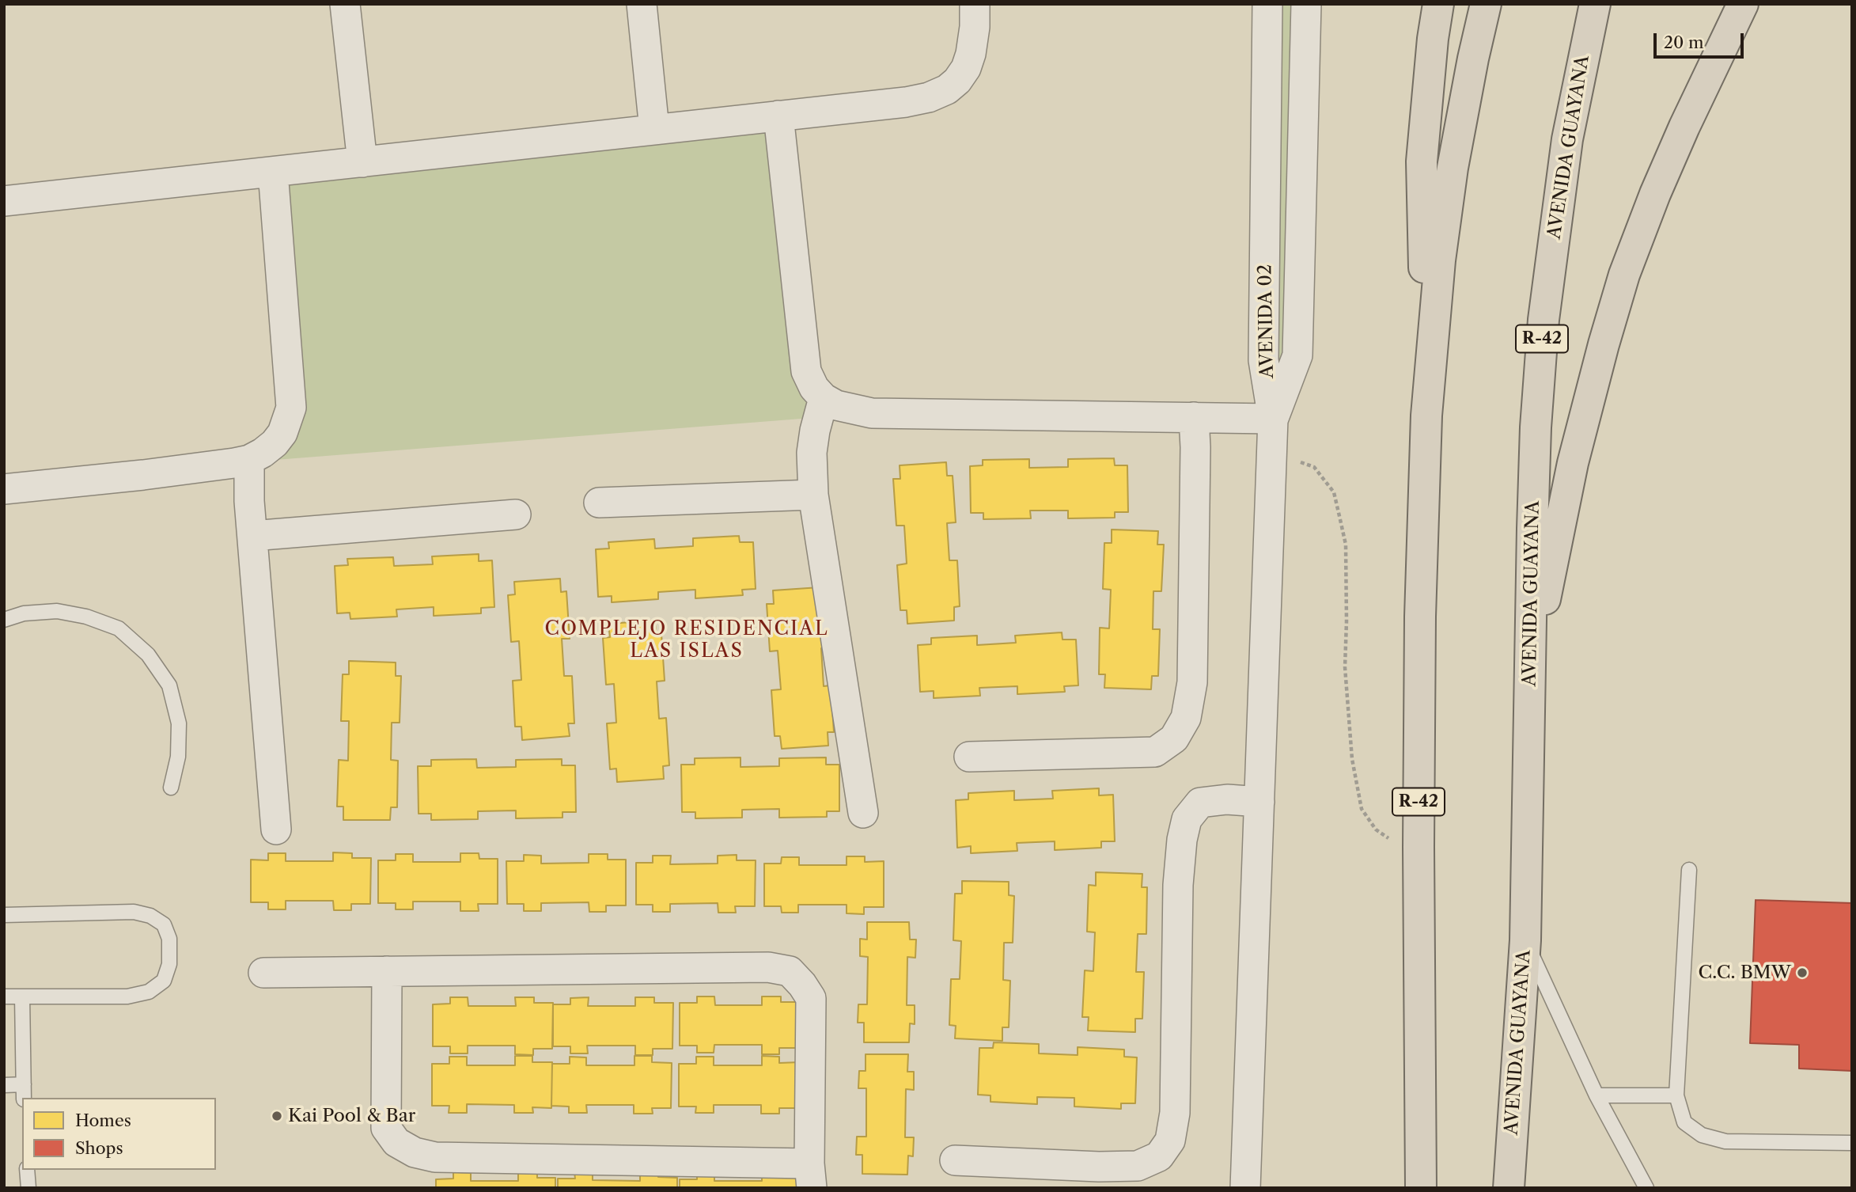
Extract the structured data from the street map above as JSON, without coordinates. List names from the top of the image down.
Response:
{
  "streets": {
    "main road": ["AVENIDA GUAYANA", "R-42"],
    "street": ["AVENIDA 02"]
  },
  "districts": ["COMPLEJO RESIDENCIAL LAS ISLAS"],
  "places": ["C.C. BMW", "Kai Pool & Bar"],
  "legend": ["Homes", "Shops"],
  "scale_bar": "20 m"
}
